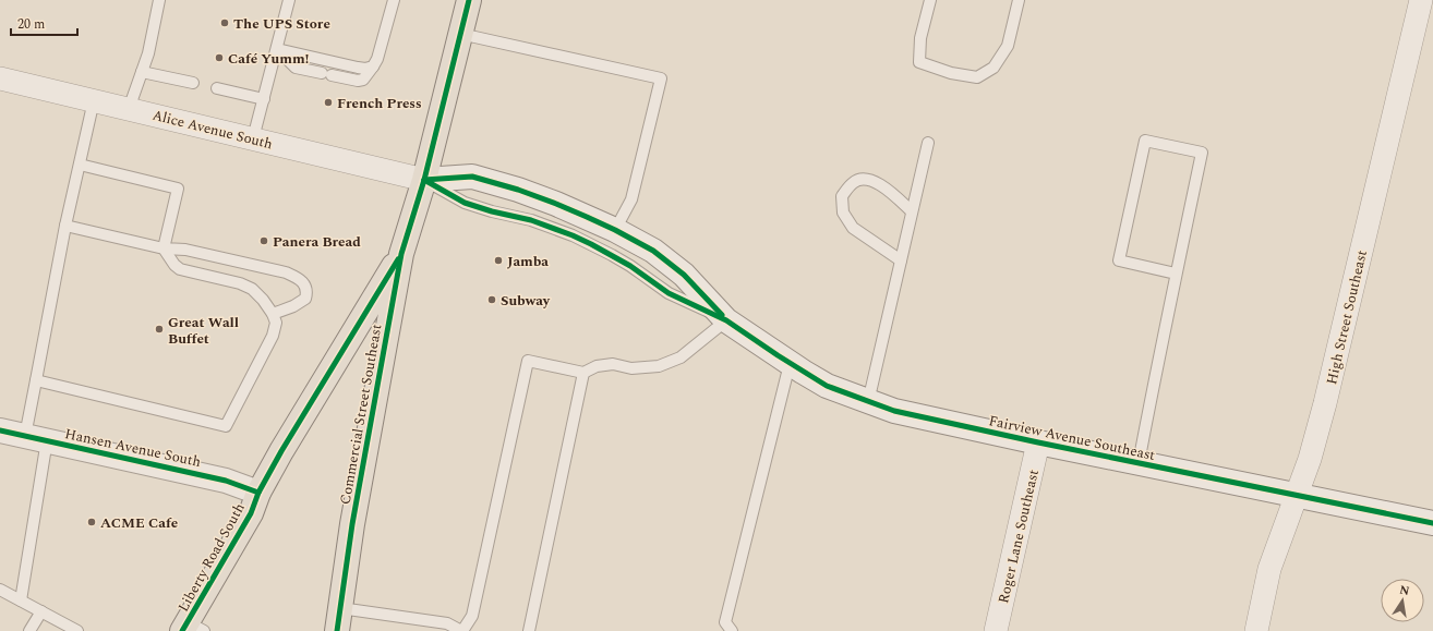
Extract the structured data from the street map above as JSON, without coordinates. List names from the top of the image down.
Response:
{
  "streets": {
    "main road": [
      "Commercial Street Southeast",
      "Fairview Avenue Southeast",
      "Hansen Avenue South",
      "Liberty Road South"
    ],
    "street": ["Alice Avenue South", "High Street Southeast", "Roger Lane Southeast"]
  },
  "crossings": [
    ["Alice Avenue South", "Commercial Street Southeast"],
    ["Alice Avenue South", "Fairview Avenue Southeast"],
    ["High Street Southeast", "Fairview Avenue Southeast"],
    ["Commercial Street Southeast", "Fairview Avenue Southeast"],
    ["Commercial Street Southeast", "Liberty Road South"],
    ["Fairview Avenue Southeast", "Roger Lane Southeast"],
    ["Hansen Avenue South", "Liberty Road South"]
  ],
  "places": [
    "The UPS Store",
    "Café Yumm!",
    "French Press",
    "Panera Bread",
    "Jamba",
    "Subway",
    "Great Wall Buffet",
    "ACME Cafe"
  ],
  "scale_bar": "20 m",
  "north": "top"
}
